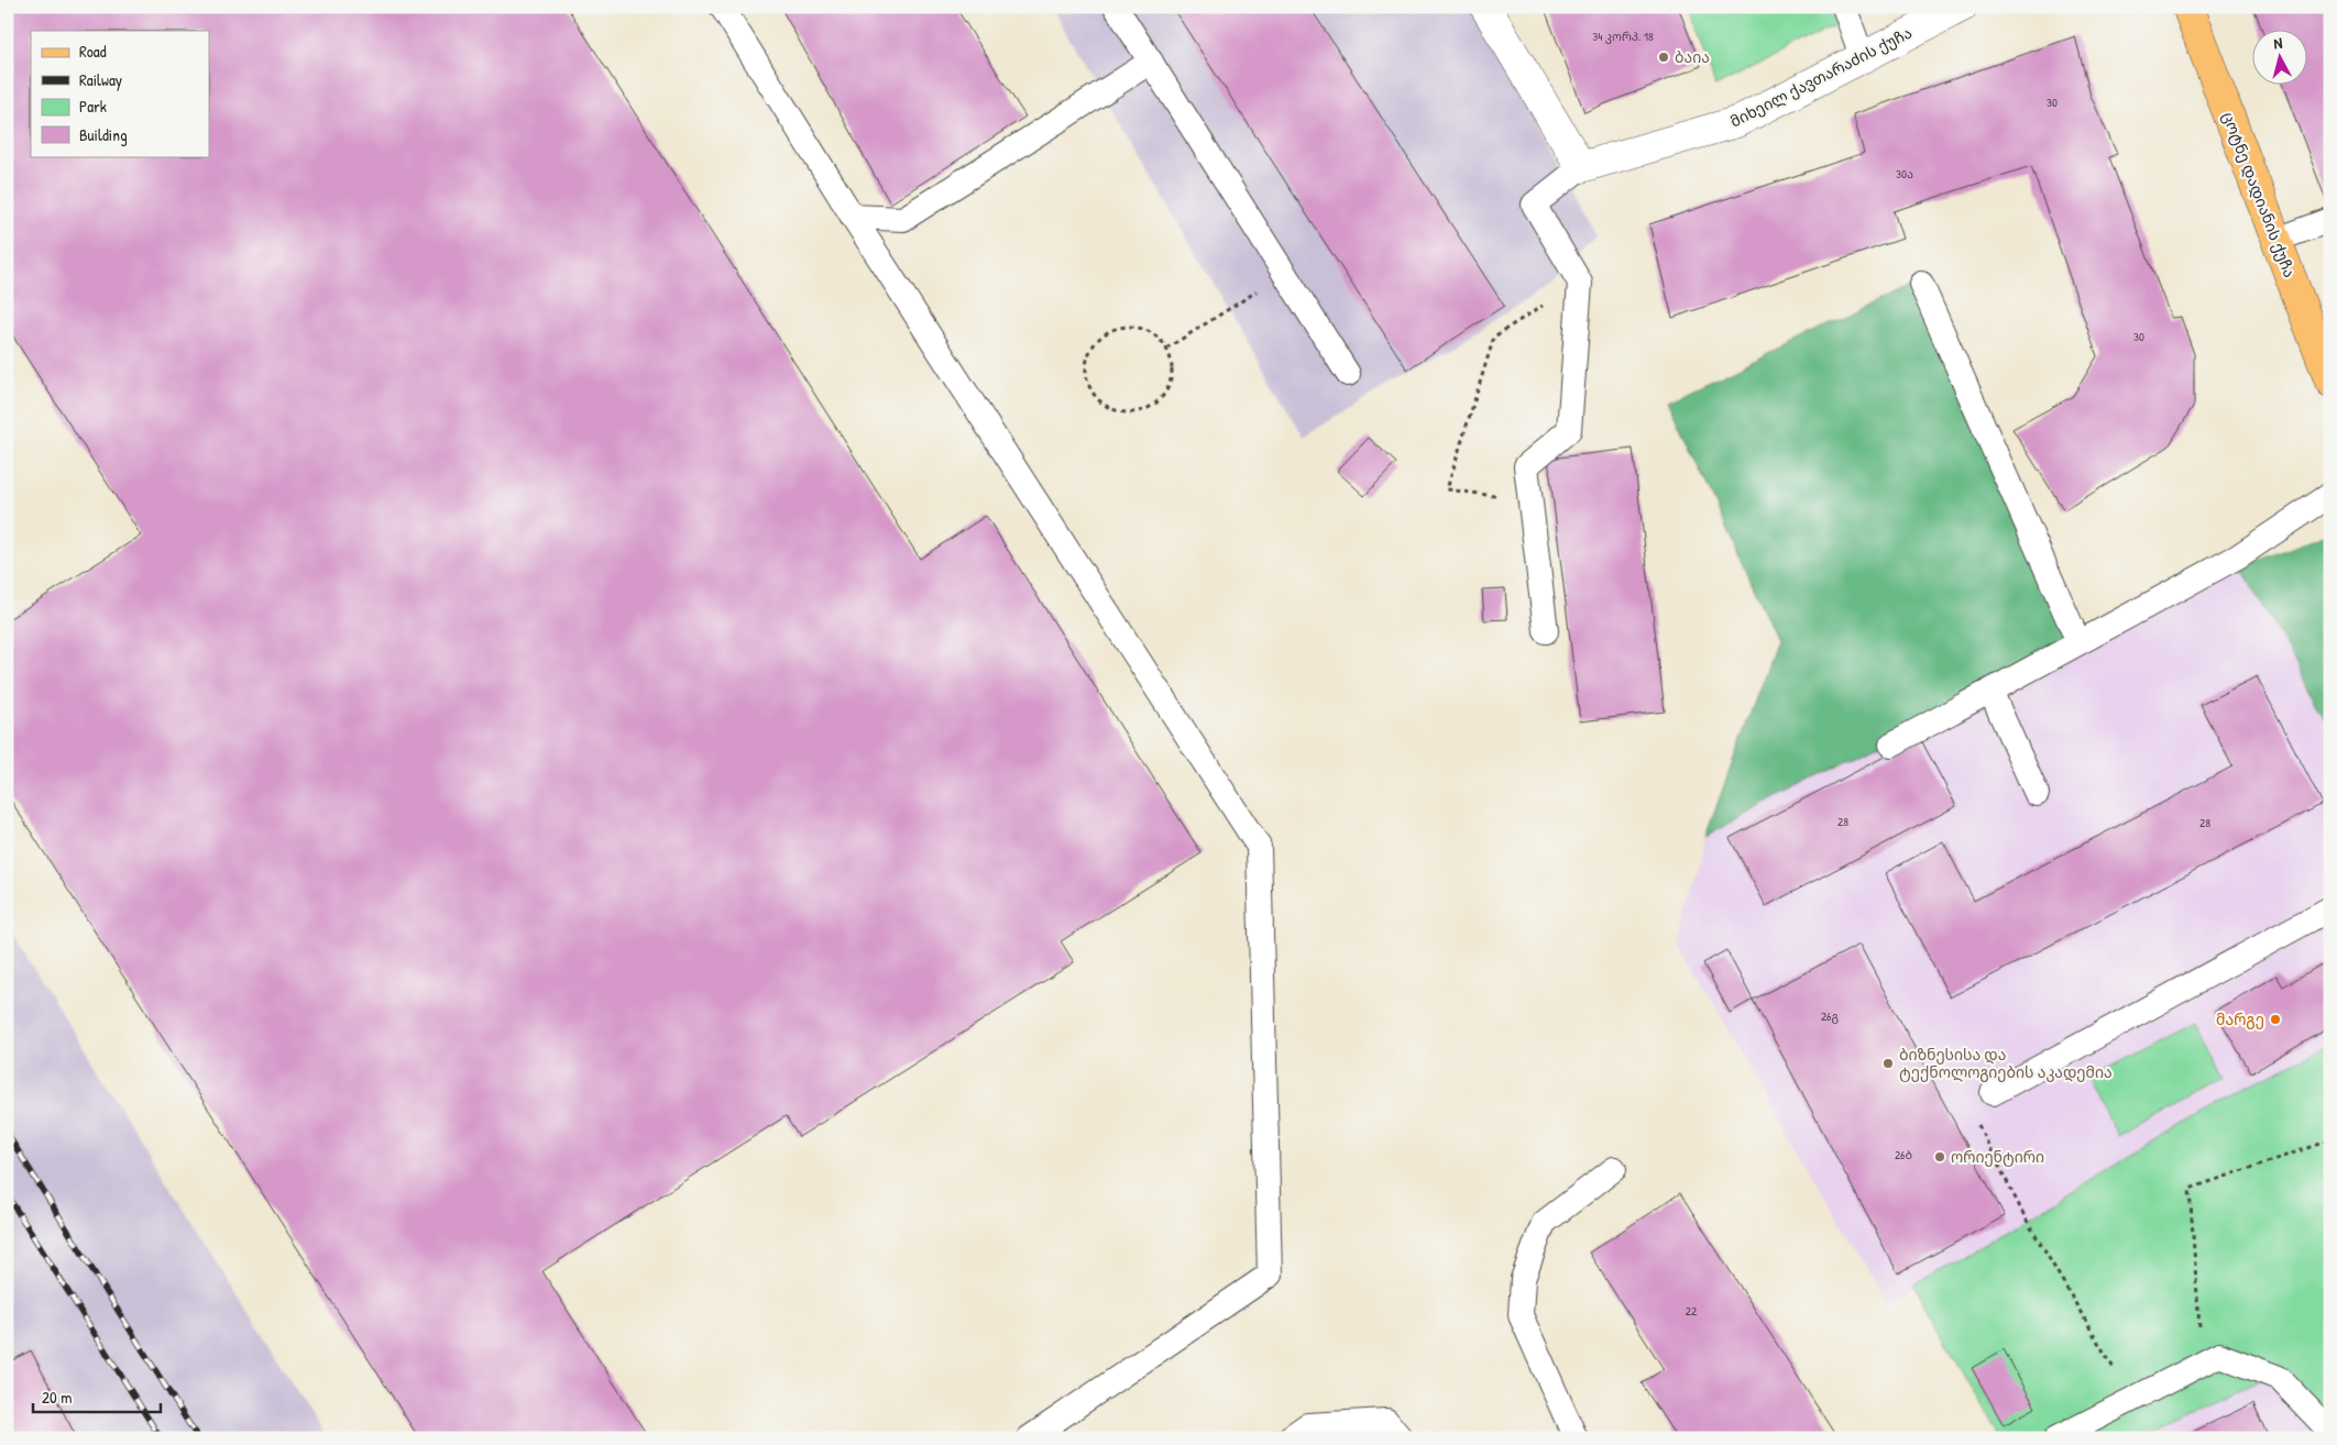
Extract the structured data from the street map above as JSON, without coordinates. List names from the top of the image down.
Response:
{
  "streets": {
    "main road": ["ცოტნე დადიანის ქუჩა"],
    "street": ["მიხეილ ქავთარაძის ქუჩა"]
  },
  "places": [
    "ბაია",
    "მარგე",
    "ბიზნესისა და ტექნოლოგიების აკადემია",
    "ორიენტირი"
  ],
  "house_numbers": [
    "34 კორპ. 18",
    "30",
    "30ა",
    "30",
    "28",
    "28",
    "26გ",
    "26ბ",
    "22"
  ],
  "legend": [
    "Road",
    "Railway",
    "Park",
    "Building"
  ],
  "scale_bar": "20 m",
  "north": "top"
}
